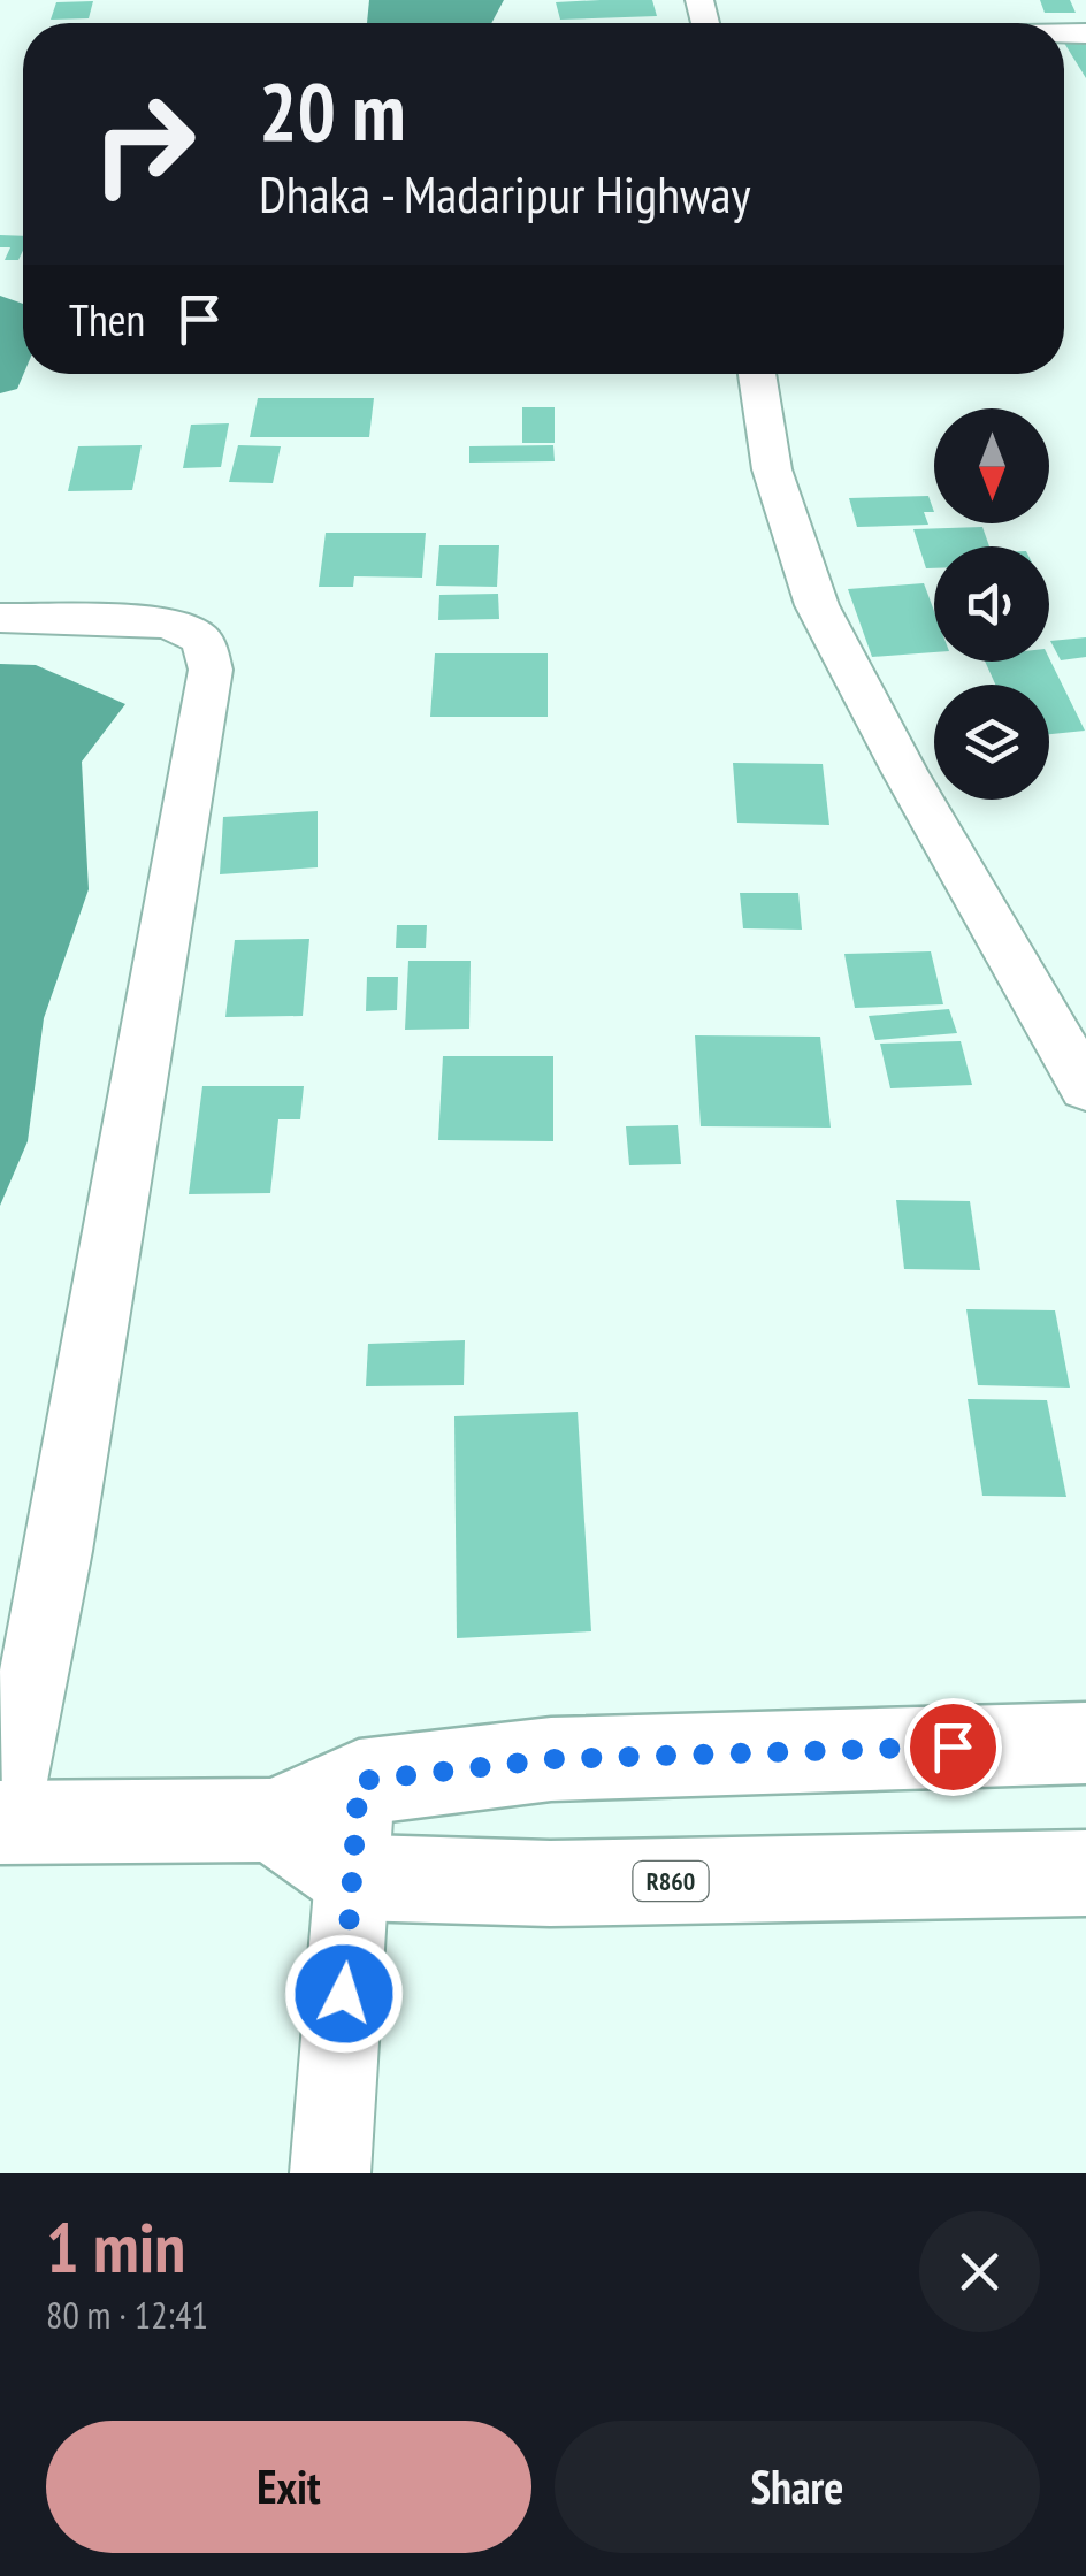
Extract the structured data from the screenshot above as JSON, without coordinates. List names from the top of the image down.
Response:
{
  "streets": {
    "main road": ["R860"]
  },
  "north": "bottom",
  "page": {
    "turn": ["20 m", "Dhaka - Madaripur Highway"],
    "then": "Then",
    "heading": ["1 min", "80 m · 12:41"],
    "buttons": ["Exit", "Share"]
  }
}
